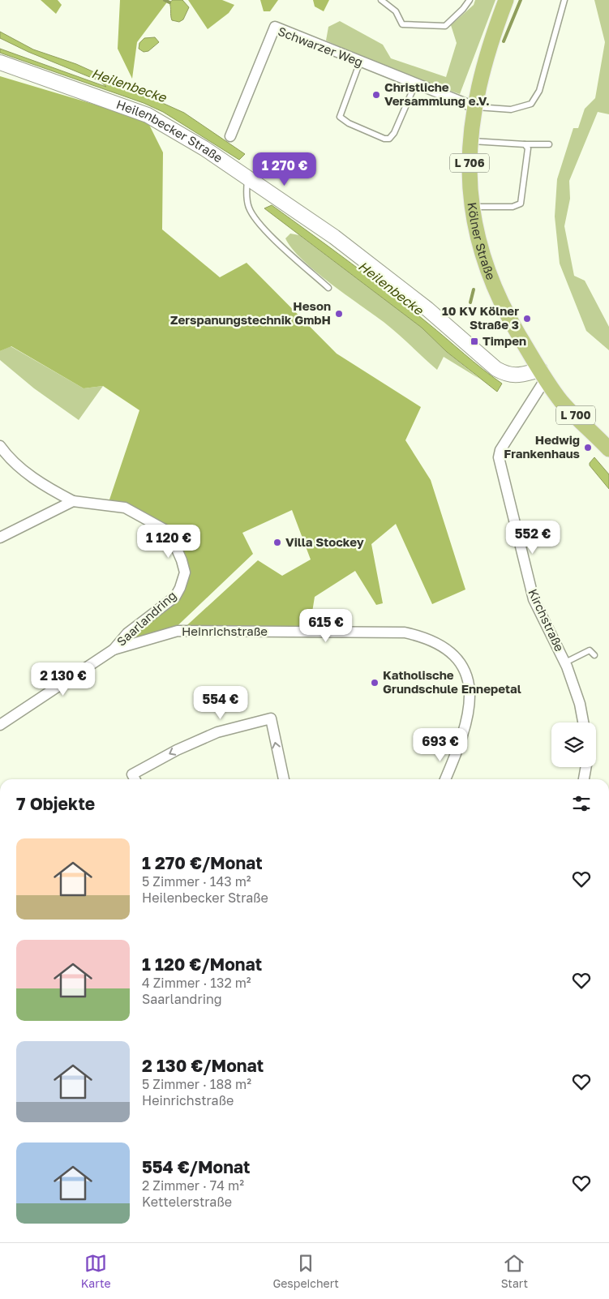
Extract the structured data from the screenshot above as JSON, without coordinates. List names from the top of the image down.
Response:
{
  "streets": {
    "main road": [
      "Heilenbecker Straße",
      "L 706",
      "Kölner Straße",
      "L 700"
    ],
    "street": [
      "Schwarzer Weg",
      "Saarlandring",
      "Kirchstraße",
      "Heinrichstraße"
    ]
  },
  "crossings": [
    ["Schwarzer Weg", "Kölner Straße"],
    ["Heilenbecker Straße", "Kölner Straße"],
    ["Heilenbecker Straße", "Kirchstraße"],
    ["Kölner Straße", "Kirchstraße"],
    ["Saarlandring", "Heinrichstraße"]
  ],
  "water": ["Heilenbecke"],
  "places": {
    "other": [
      "Christliche Versammlung e.V.",
      "Heson Zerspanungstechnik GmbH",
      "10 KV Kölner Straße 3",
      "Hedwig Frankenhaus",
      "Villa Stockey",
      "Katholische Grundschule Ennepetal"
    ],
    "transit": ["Timpen"]
  },
  "page": {
    "price": [
      "1 270 €",
      "552 €",
      "1 120 €",
      "615 €",
      "2 130 €",
      "554 €",
      "693 €"
    ],
    "heading": "7 Objekte",
    "list": [
      {
        "name": "1 270 €/Monat",
        "note": "5 Zimmer · 143 m² · Heilenbecker Straße"
      },
      {
        "name": "1 120 €/Monat",
        "note": "4 Zimmer · 132 m² · Saarlandring"
      },
      {
        "name": "2 130 €/Monat",
        "note": "5 Zimmer · 188 m² · Heinrichstraße"
      },
      {
        "name": "554 €/Monat",
        "note": "2 Zimmer · 74 m² · Kettelerstraße"
      }
    ],
    "tabs": ["Karte", "Gespeichert", "Start"]
  }
}
